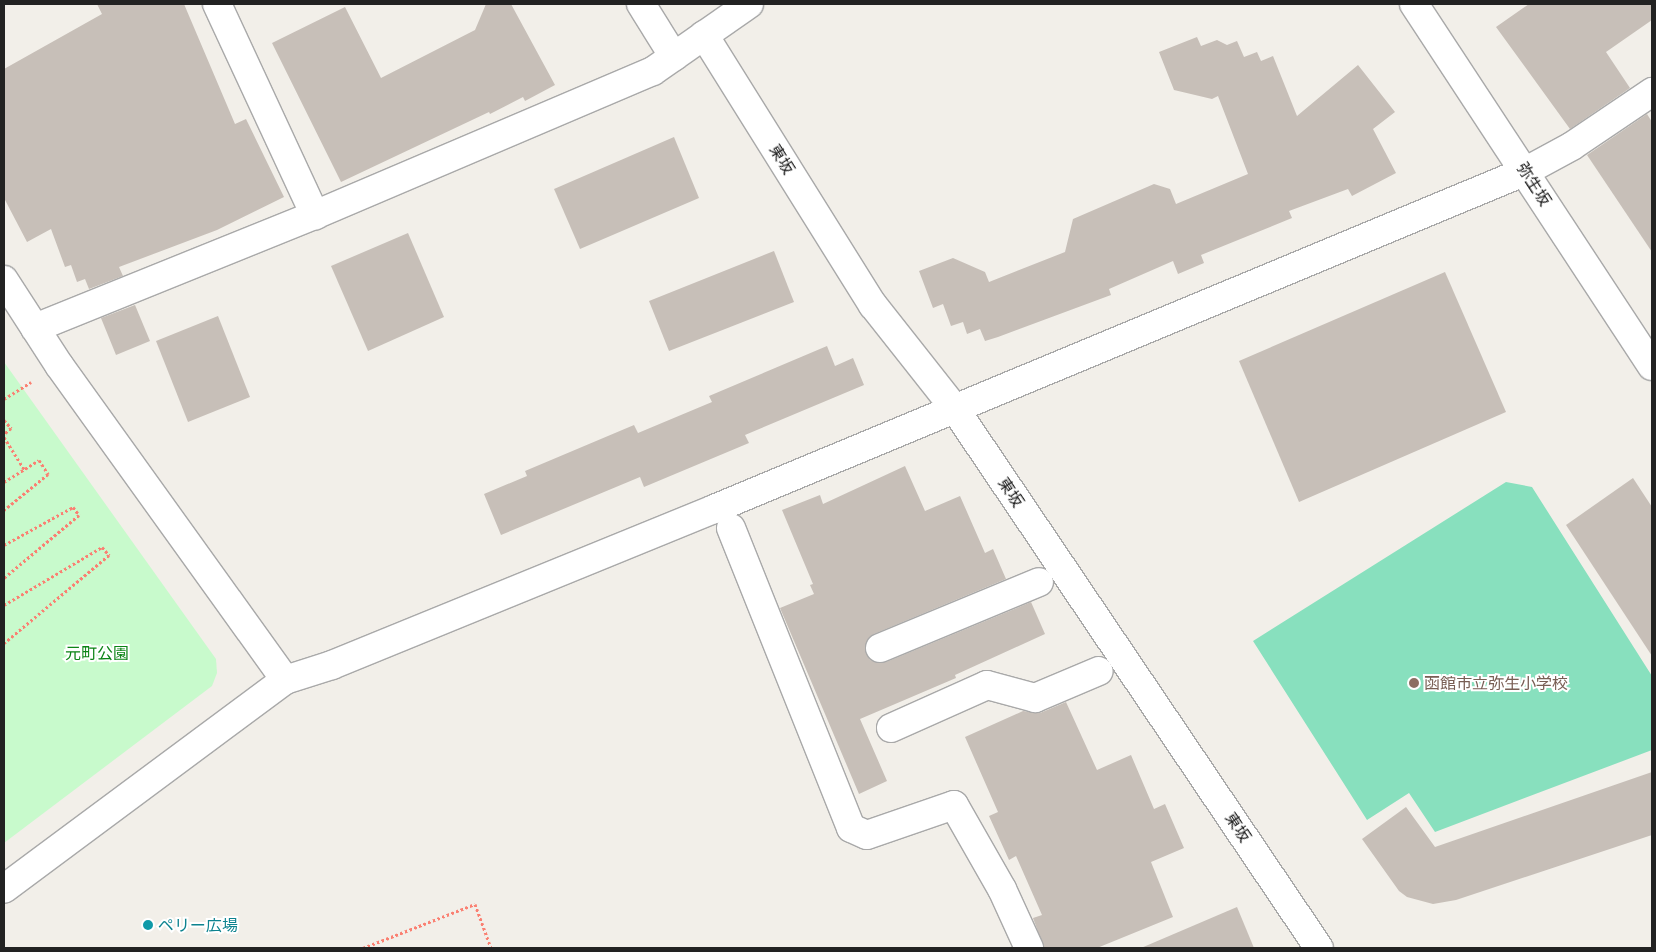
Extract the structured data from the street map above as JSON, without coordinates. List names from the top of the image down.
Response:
{
  "streets": {
    "street": ["東坂", "弥生坂"]
  },
  "parks": ["元町公園"],
  "places": ["函館市立弥生小学校", "ペリー広場"]
}
